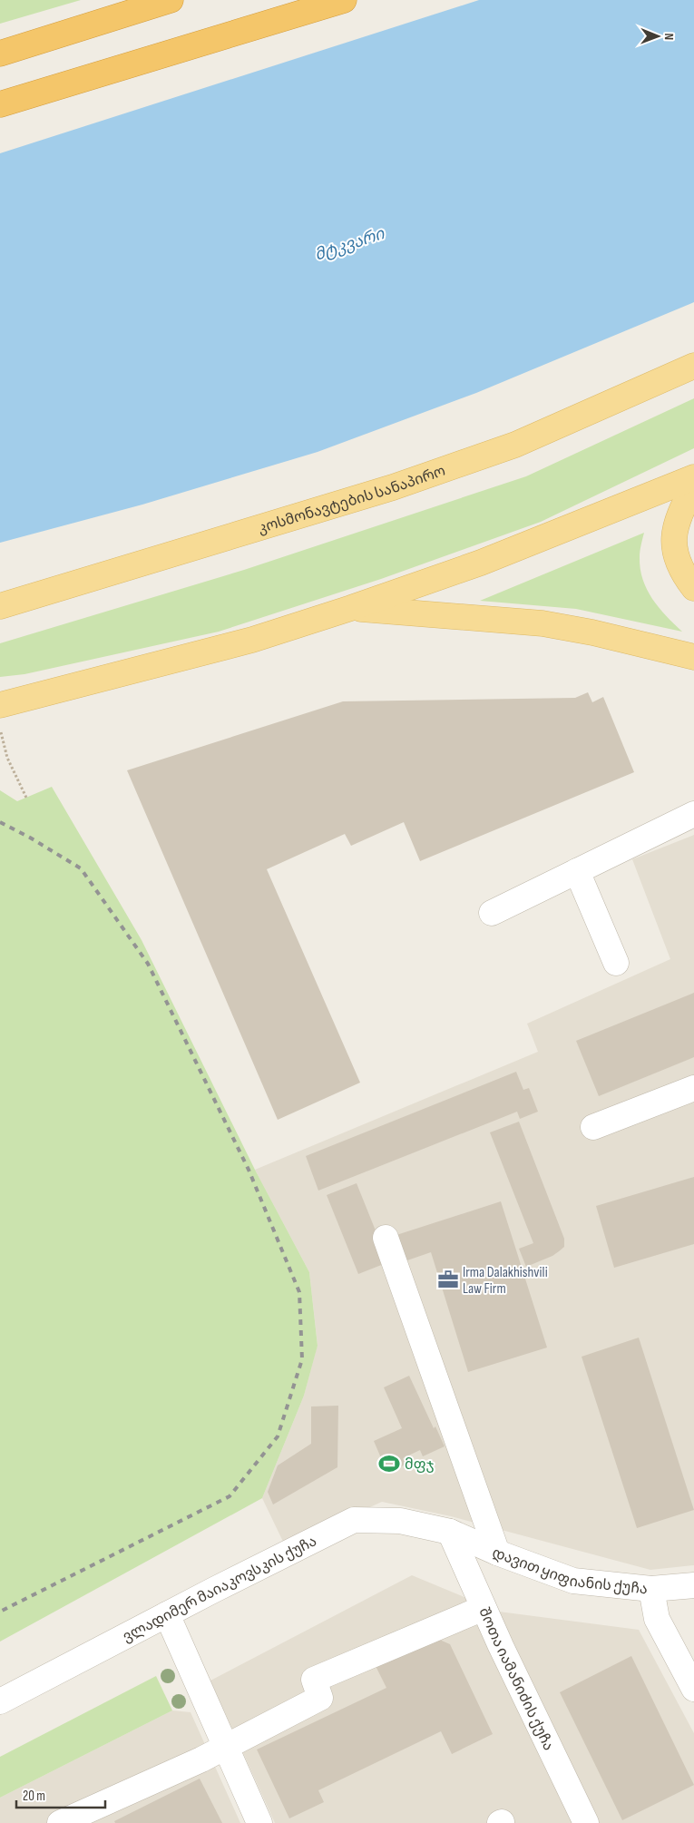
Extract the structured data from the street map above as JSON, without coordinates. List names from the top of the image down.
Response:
{
  "streets": {
    "main road": ["კოსმონავტების სანაპირო"],
    "street": ["დავით ყიფიანის ქუჩა", "ვლადიმერ მაიაკოვსკის ქუჩა", "შოთა იამანიძის ქუჩა"]
  },
  "crossings": [
    ["დავით ყიფიანის ქუჩა", "ვლადიმერ მაიაკოვსკის ქუჩა"],
    ["დავით ყიფიანის ქუჩა", "შოთა იამანიძის ქუჩა"],
    ["ვლადიმერ მაიაკოვსკის ქუჩა", "შოთა იამანიძის ქუჩა"]
  ],
  "water": ["მტკვარი"],
  "places": {
    "office": ["Irma Dalakhishvili Law Firm"],
    "sports": ["მფჯ"]
  },
  "scale_bar": "20 m",
  "north": "right"
}
